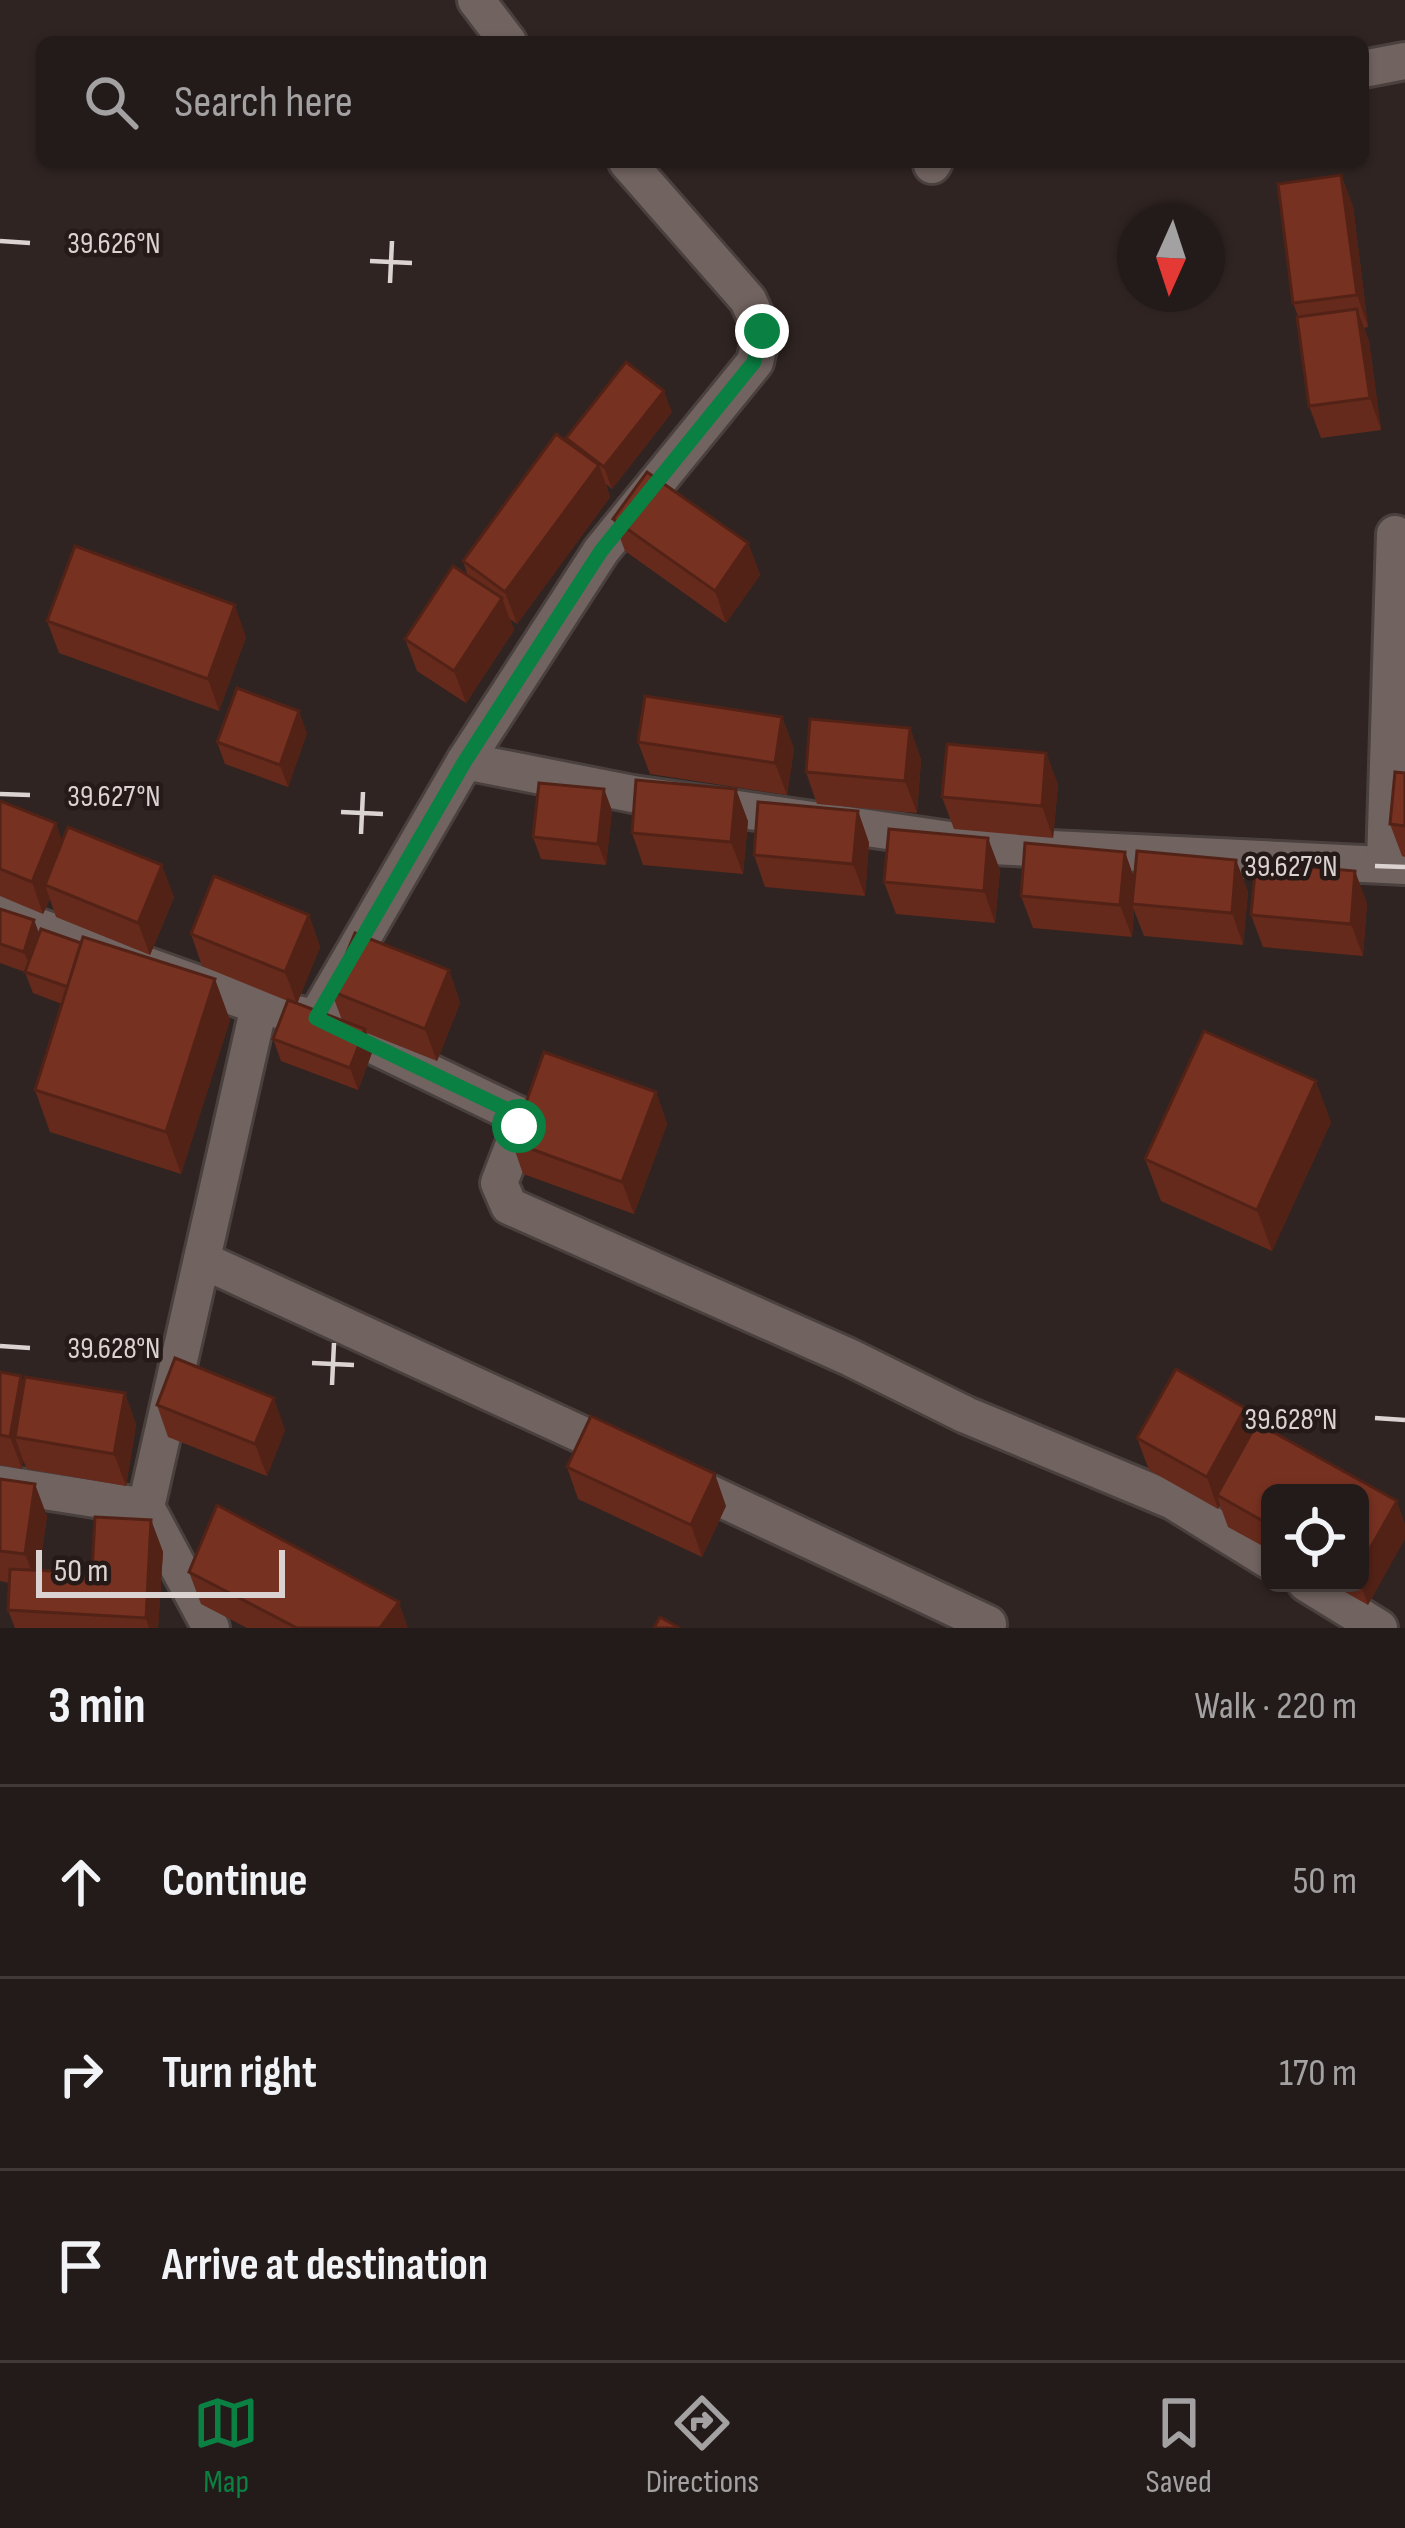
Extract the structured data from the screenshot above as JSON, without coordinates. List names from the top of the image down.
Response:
{
  "scale_bar": "50 m",
  "north": "bottom",
  "page": {
    "search": "Search here",
    "scale": "50 m",
    "heading": ["3 min", "Walk · 220 m"],
    "list": [
      ["Continue", "50 m"],
      ["Turn right", "170 m"],
      "Arrive at destination"
    ],
    "nav": ["Map", "Directions", "Saved"]
  },
  "coordinates": ["39.626°N", "39.627°N", "39.628°N"]
}
